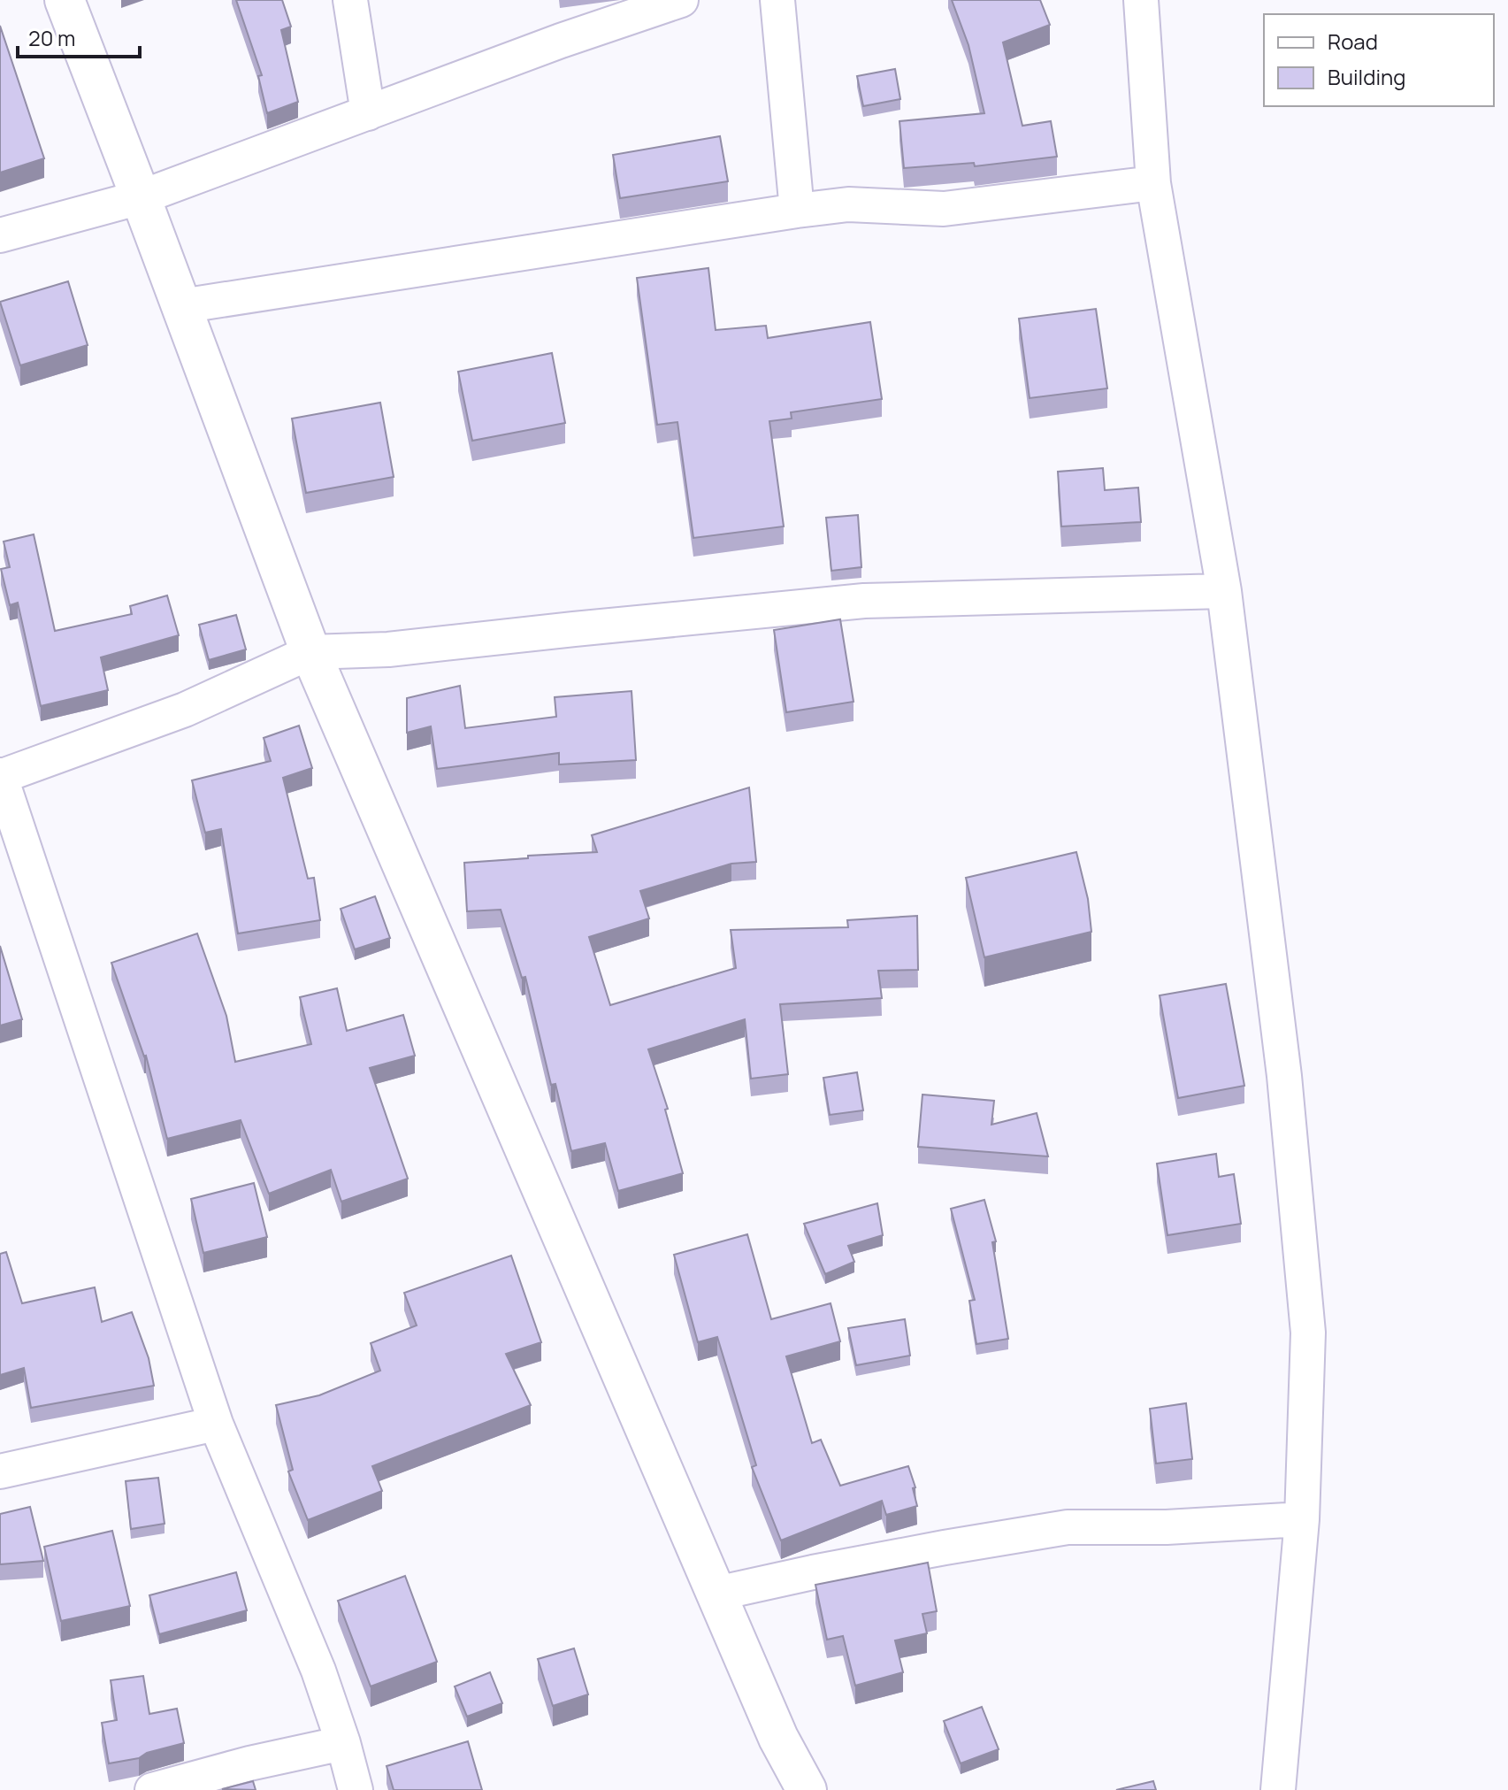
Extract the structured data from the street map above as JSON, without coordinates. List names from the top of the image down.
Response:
{
  "legend": ["Road", "Building"],
  "scale_bar": "20 m"
}
